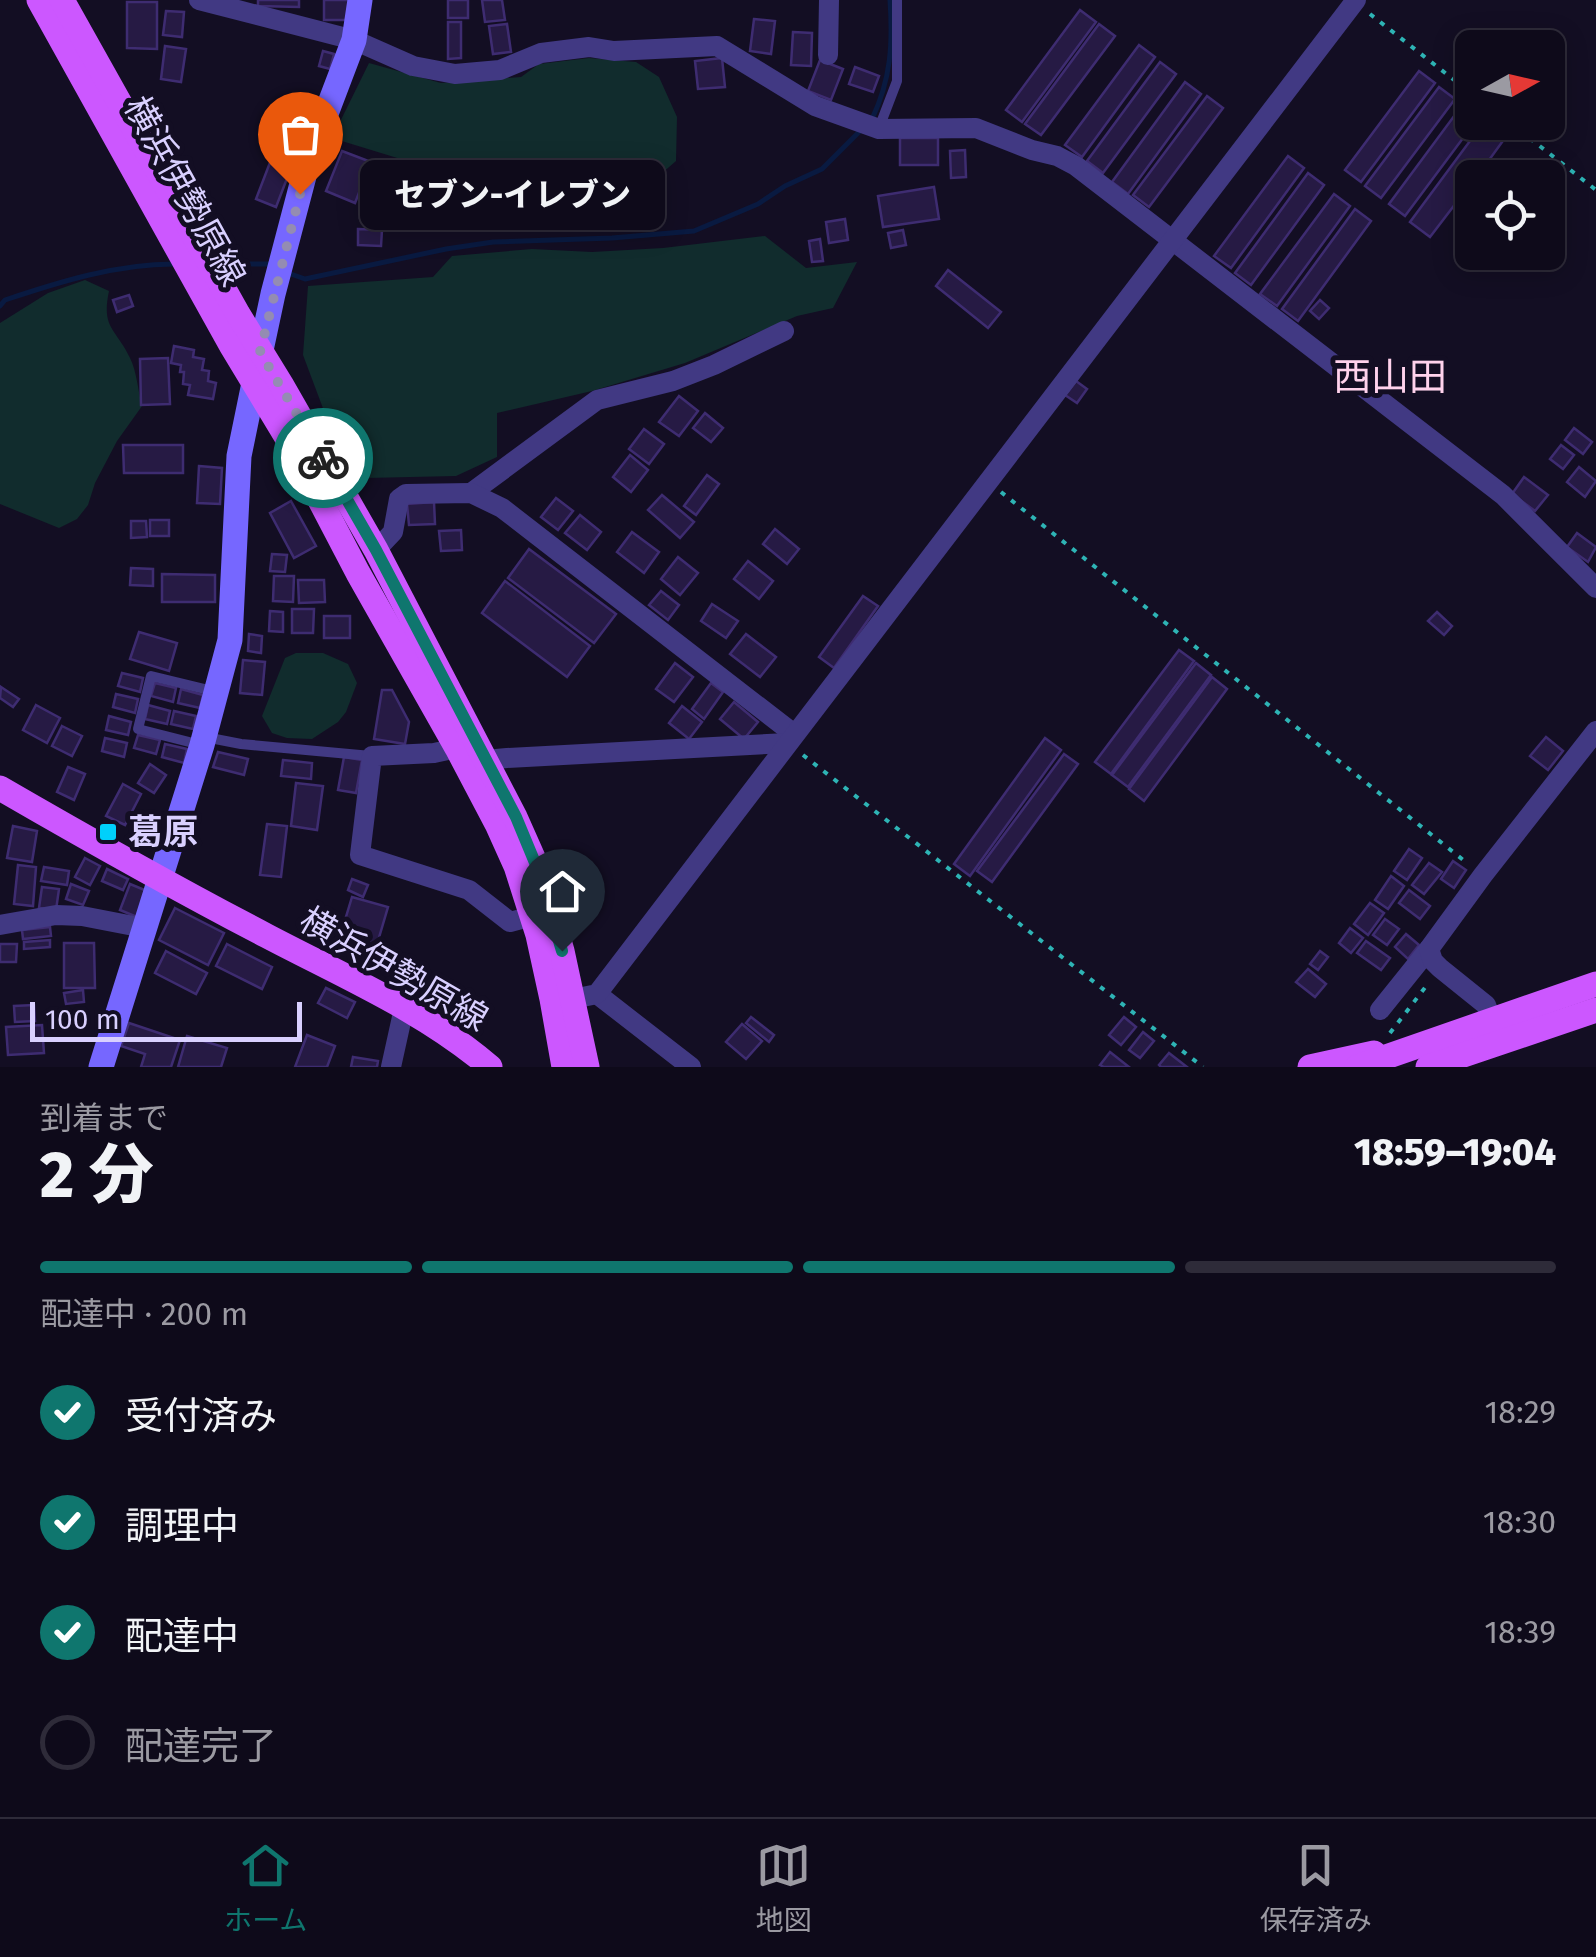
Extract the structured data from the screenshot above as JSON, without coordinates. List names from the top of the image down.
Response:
{
  "streets": {
    "main road": ["横浜伊勢原線"]
  },
  "districts": ["西山田"],
  "places": {
    "other": ["セブン-イレブン"],
    "transit": ["葛原"]
  },
  "scale_bar": "100 m",
  "north": "right",
  "page": {
    "bubble": "セブン-イレブン",
    "scale": "100 m",
    "heading": ["2 分", "到着まで", "18:59–19:04"],
    "bar": "配達中 · 200 m",
    "list": [
      ["受付済み", "18:29"],
      ["調理中", "18:30"],
      ["配達中", "18:39"],
      "配達完了"
    ],
    "tabs": ["ホーム", "地図", "保存済み"]
  }
}
